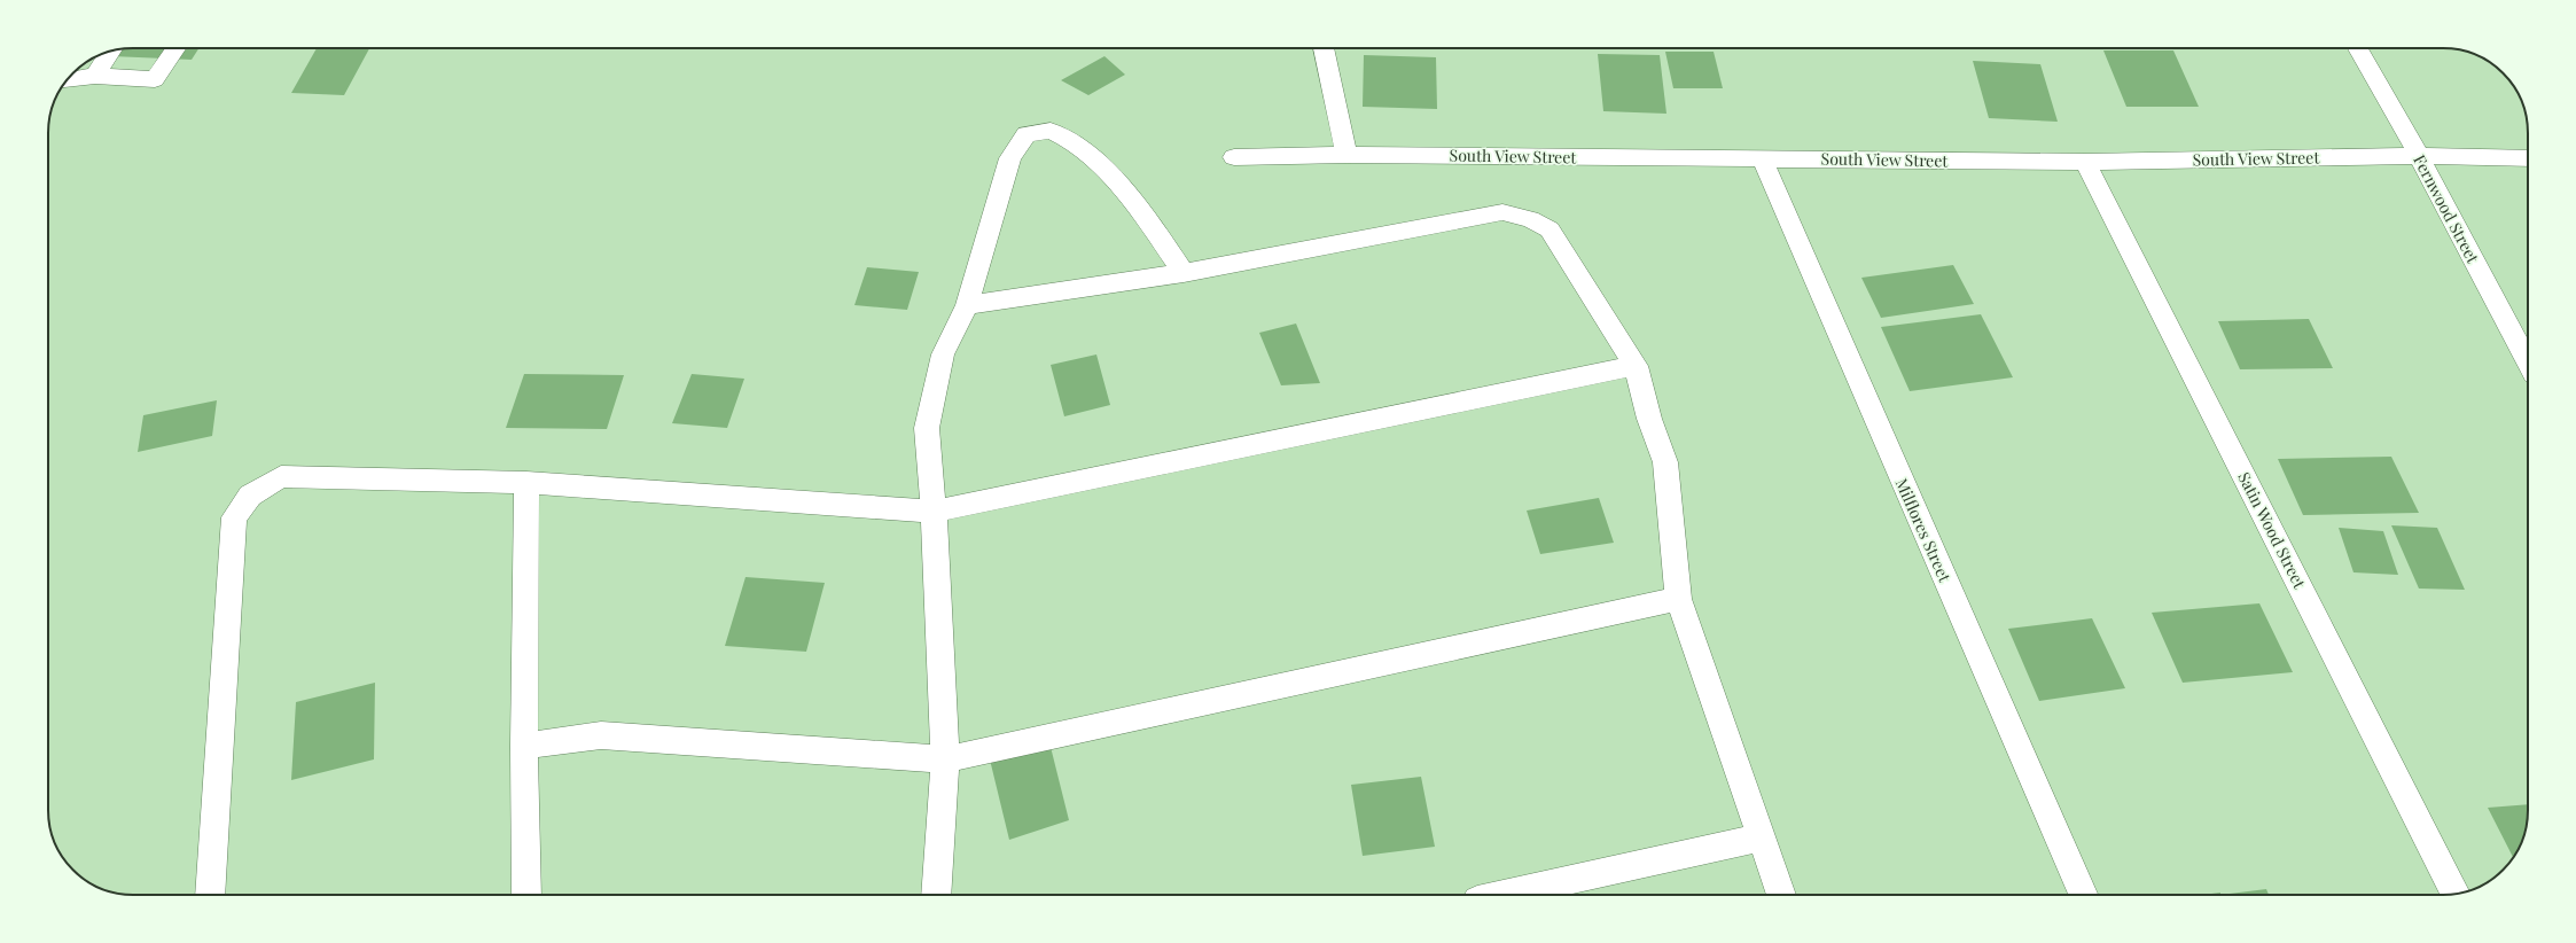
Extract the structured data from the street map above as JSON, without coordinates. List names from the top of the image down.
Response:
{
  "streets": {
    "street": [
      "South View Street",
      "Fernwood Street",
      "Milflores Street",
      "Satin Wood Street"
    ]
  },
  "crossings": [
    ["South View Street", "Fernwood Street"],
    ["South View Street", "Milflores Street"],
    ["South View Street", "Satin Wood Street"]
  ]
}
